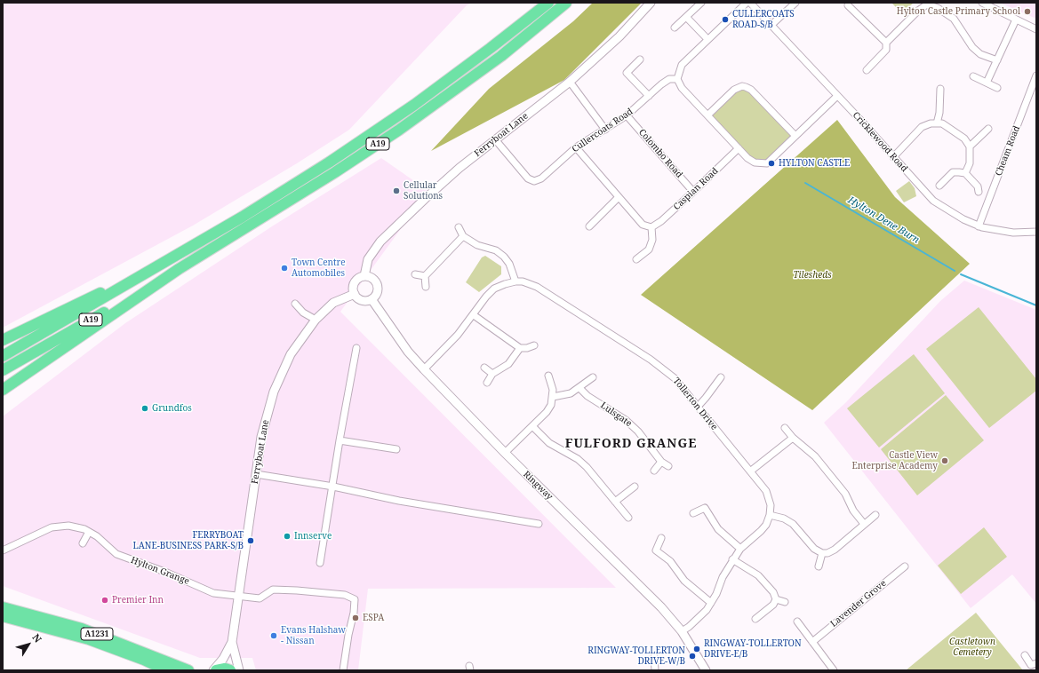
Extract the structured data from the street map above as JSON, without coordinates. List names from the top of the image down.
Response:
{
  "streets": {
    "highway": ["A19", "A1231"],
    "street": [
      "Cullercoats Road",
      "Ferryboat Lane",
      "Cricklewood Road",
      "Cheam Road",
      "Colombo Road",
      "Caspian Road",
      "Tollerton Drive",
      "Lulsgate",
      "Ringway",
      "Hylton Grange",
      "Lavender Grove"
    ]
  },
  "crossings": [
    ["Cullercoats Road", "Ferryboat Lane"],
    ["Cullercoats Road", "Colombo Road"],
    ["Ferryboat Lane", "Ringway"],
    ["Ferryboat Lane", "Hylton Grange"],
    ["Cricklewood Road", "Cheam Road"],
    ["Colombo Road", "Caspian Road"],
    ["Tollerton Drive", "Ringway"]
  ],
  "districts": ["FULFORD GRANGE"],
  "water": ["Hylton Dene Burn"],
  "parks": ["Tilesheds", "Castletown Cemetery"],
  "places": [
    "Hylton Castle Primary School",
    "CULLERCOATS ROAD-S/B",
    "HYLTON CASTLE",
    "Cellular Solutions",
    "Town Centre Automobiles",
    "Grundfos",
    "Castle View Enterprise Academy",
    "Innserve",
    "FERRYBOAT LANE-BUSINESS PARK-S/B",
    "Premier Inn",
    "ESPA",
    "Evans Halshaw - Nissan",
    "RINGWAY-TOLLERTON DRIVE-E/B",
    "RINGWAY-TOLLERTON DRIVE-W/B"
  ],
  "north": "top right"
}
